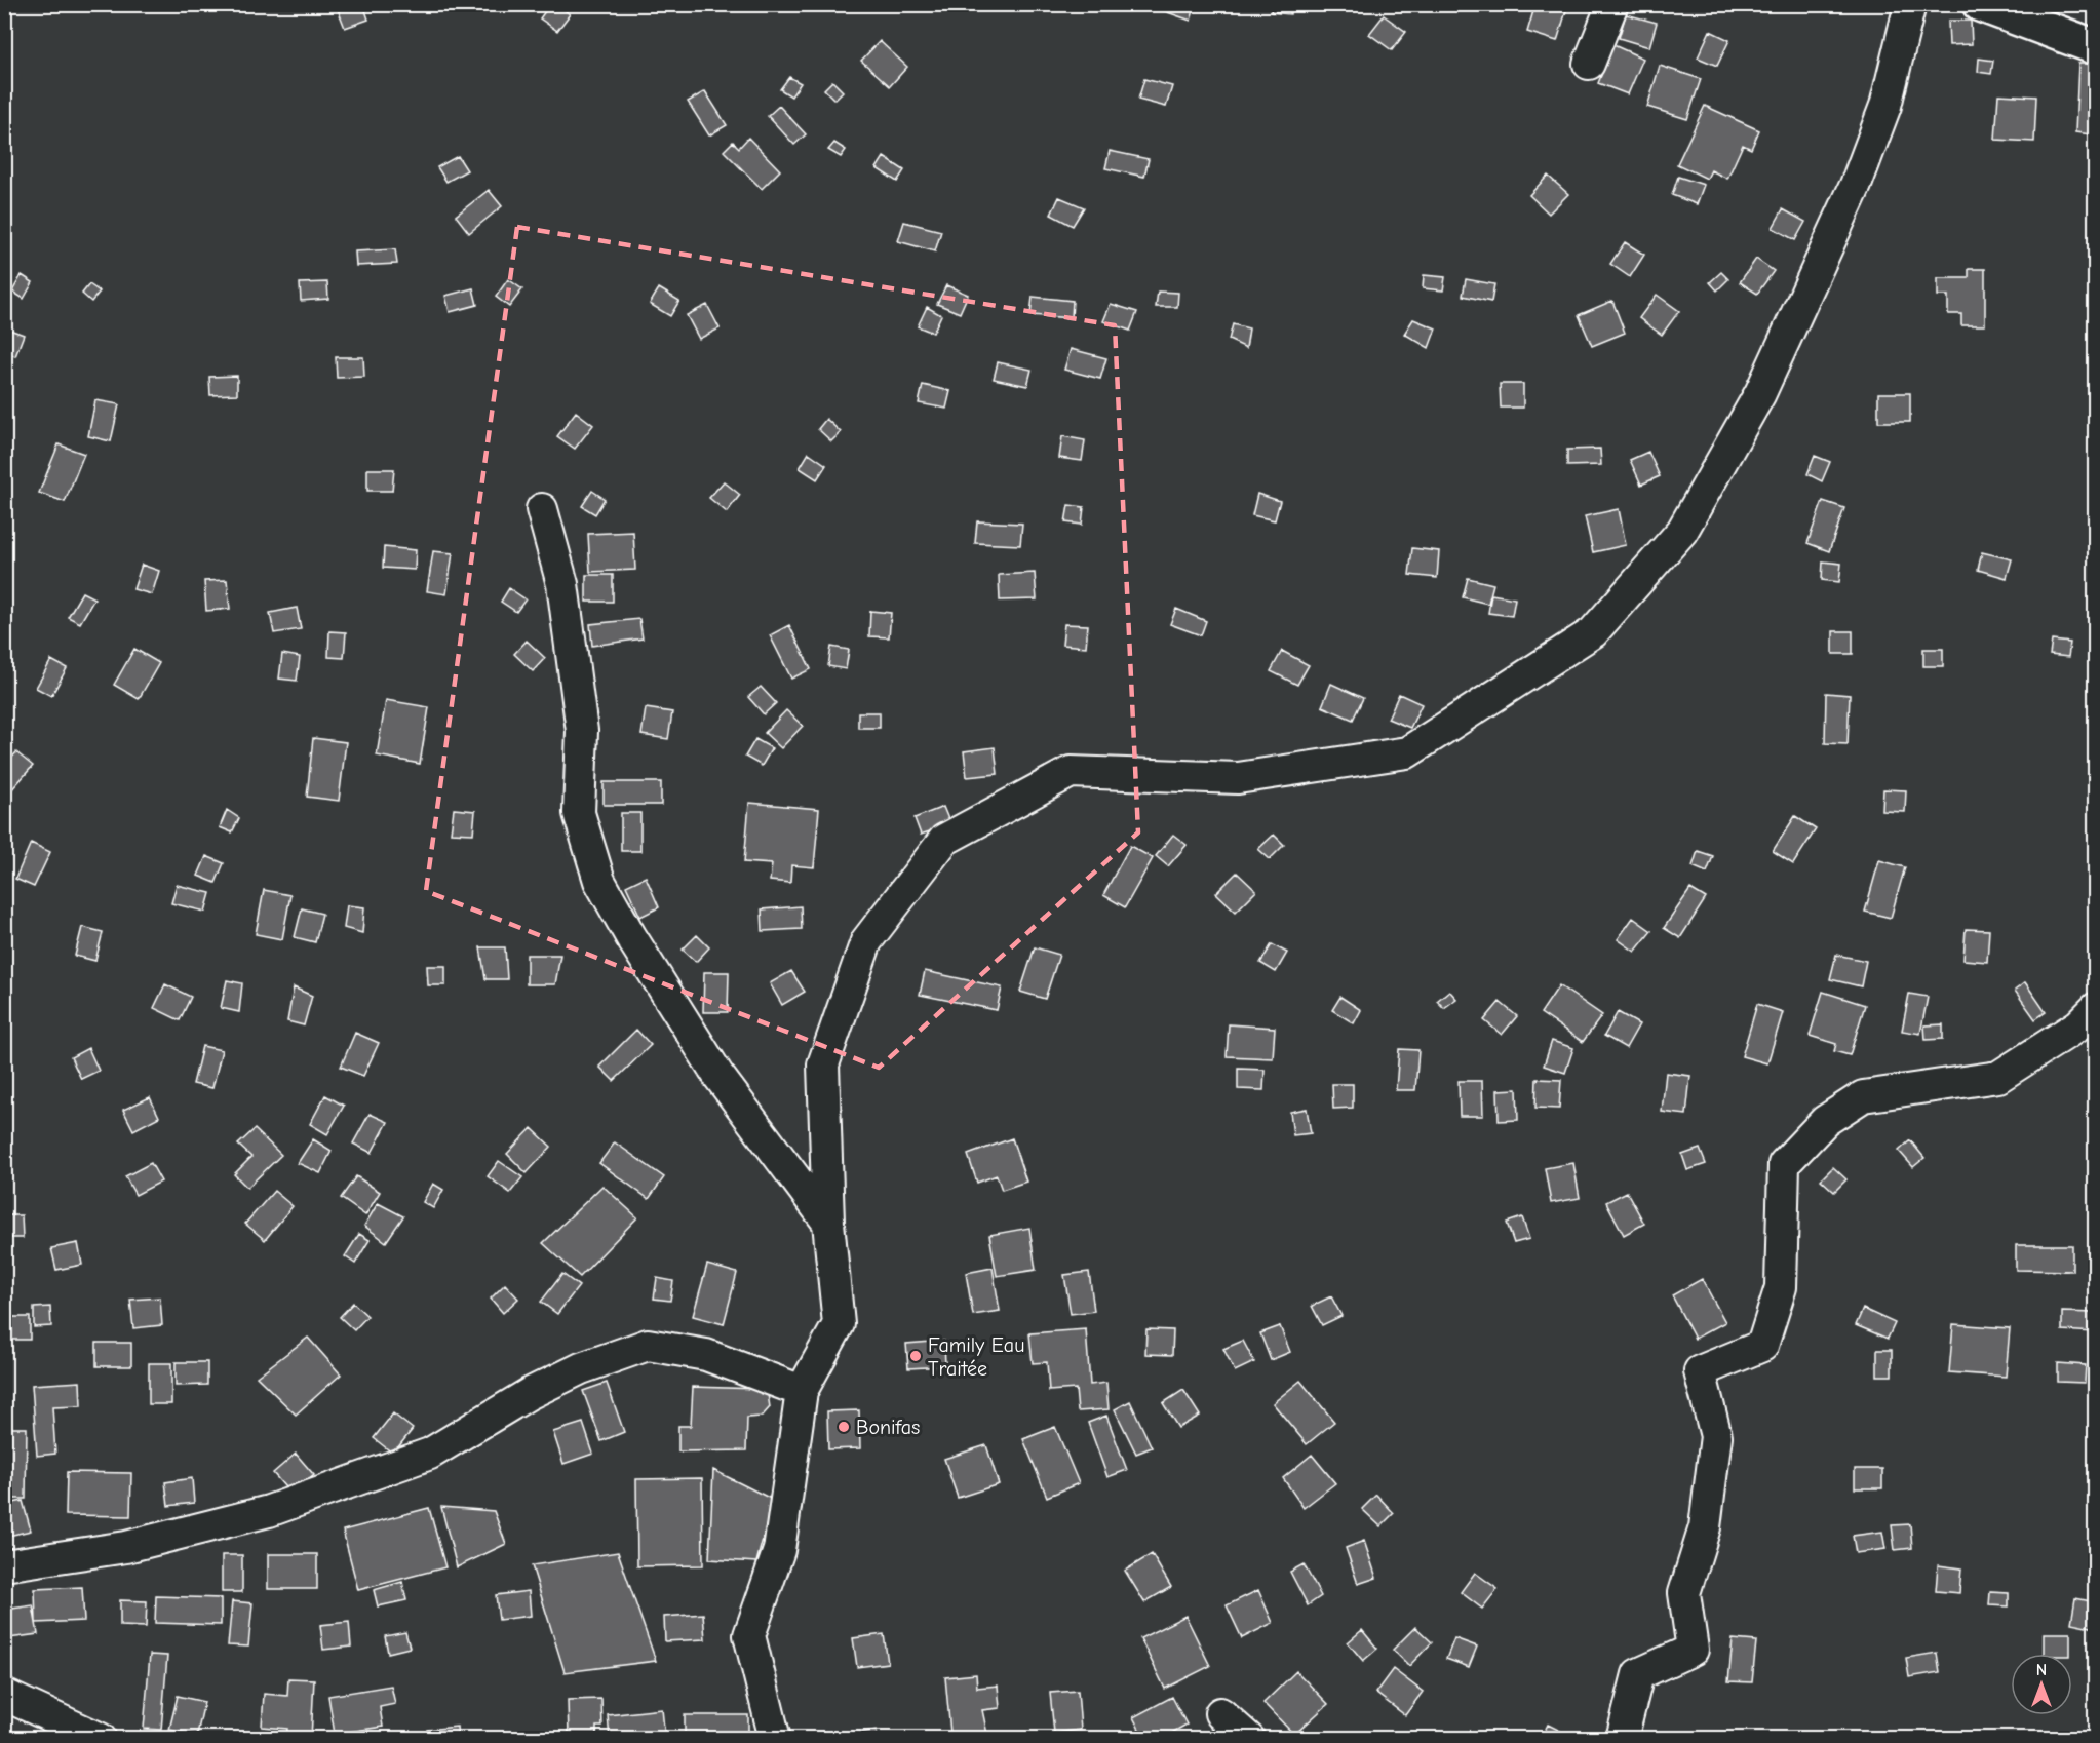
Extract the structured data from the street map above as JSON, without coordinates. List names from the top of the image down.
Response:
{
  "places": ["Family Eau Traitée", "Bonifas"],
  "north": "top"
}
